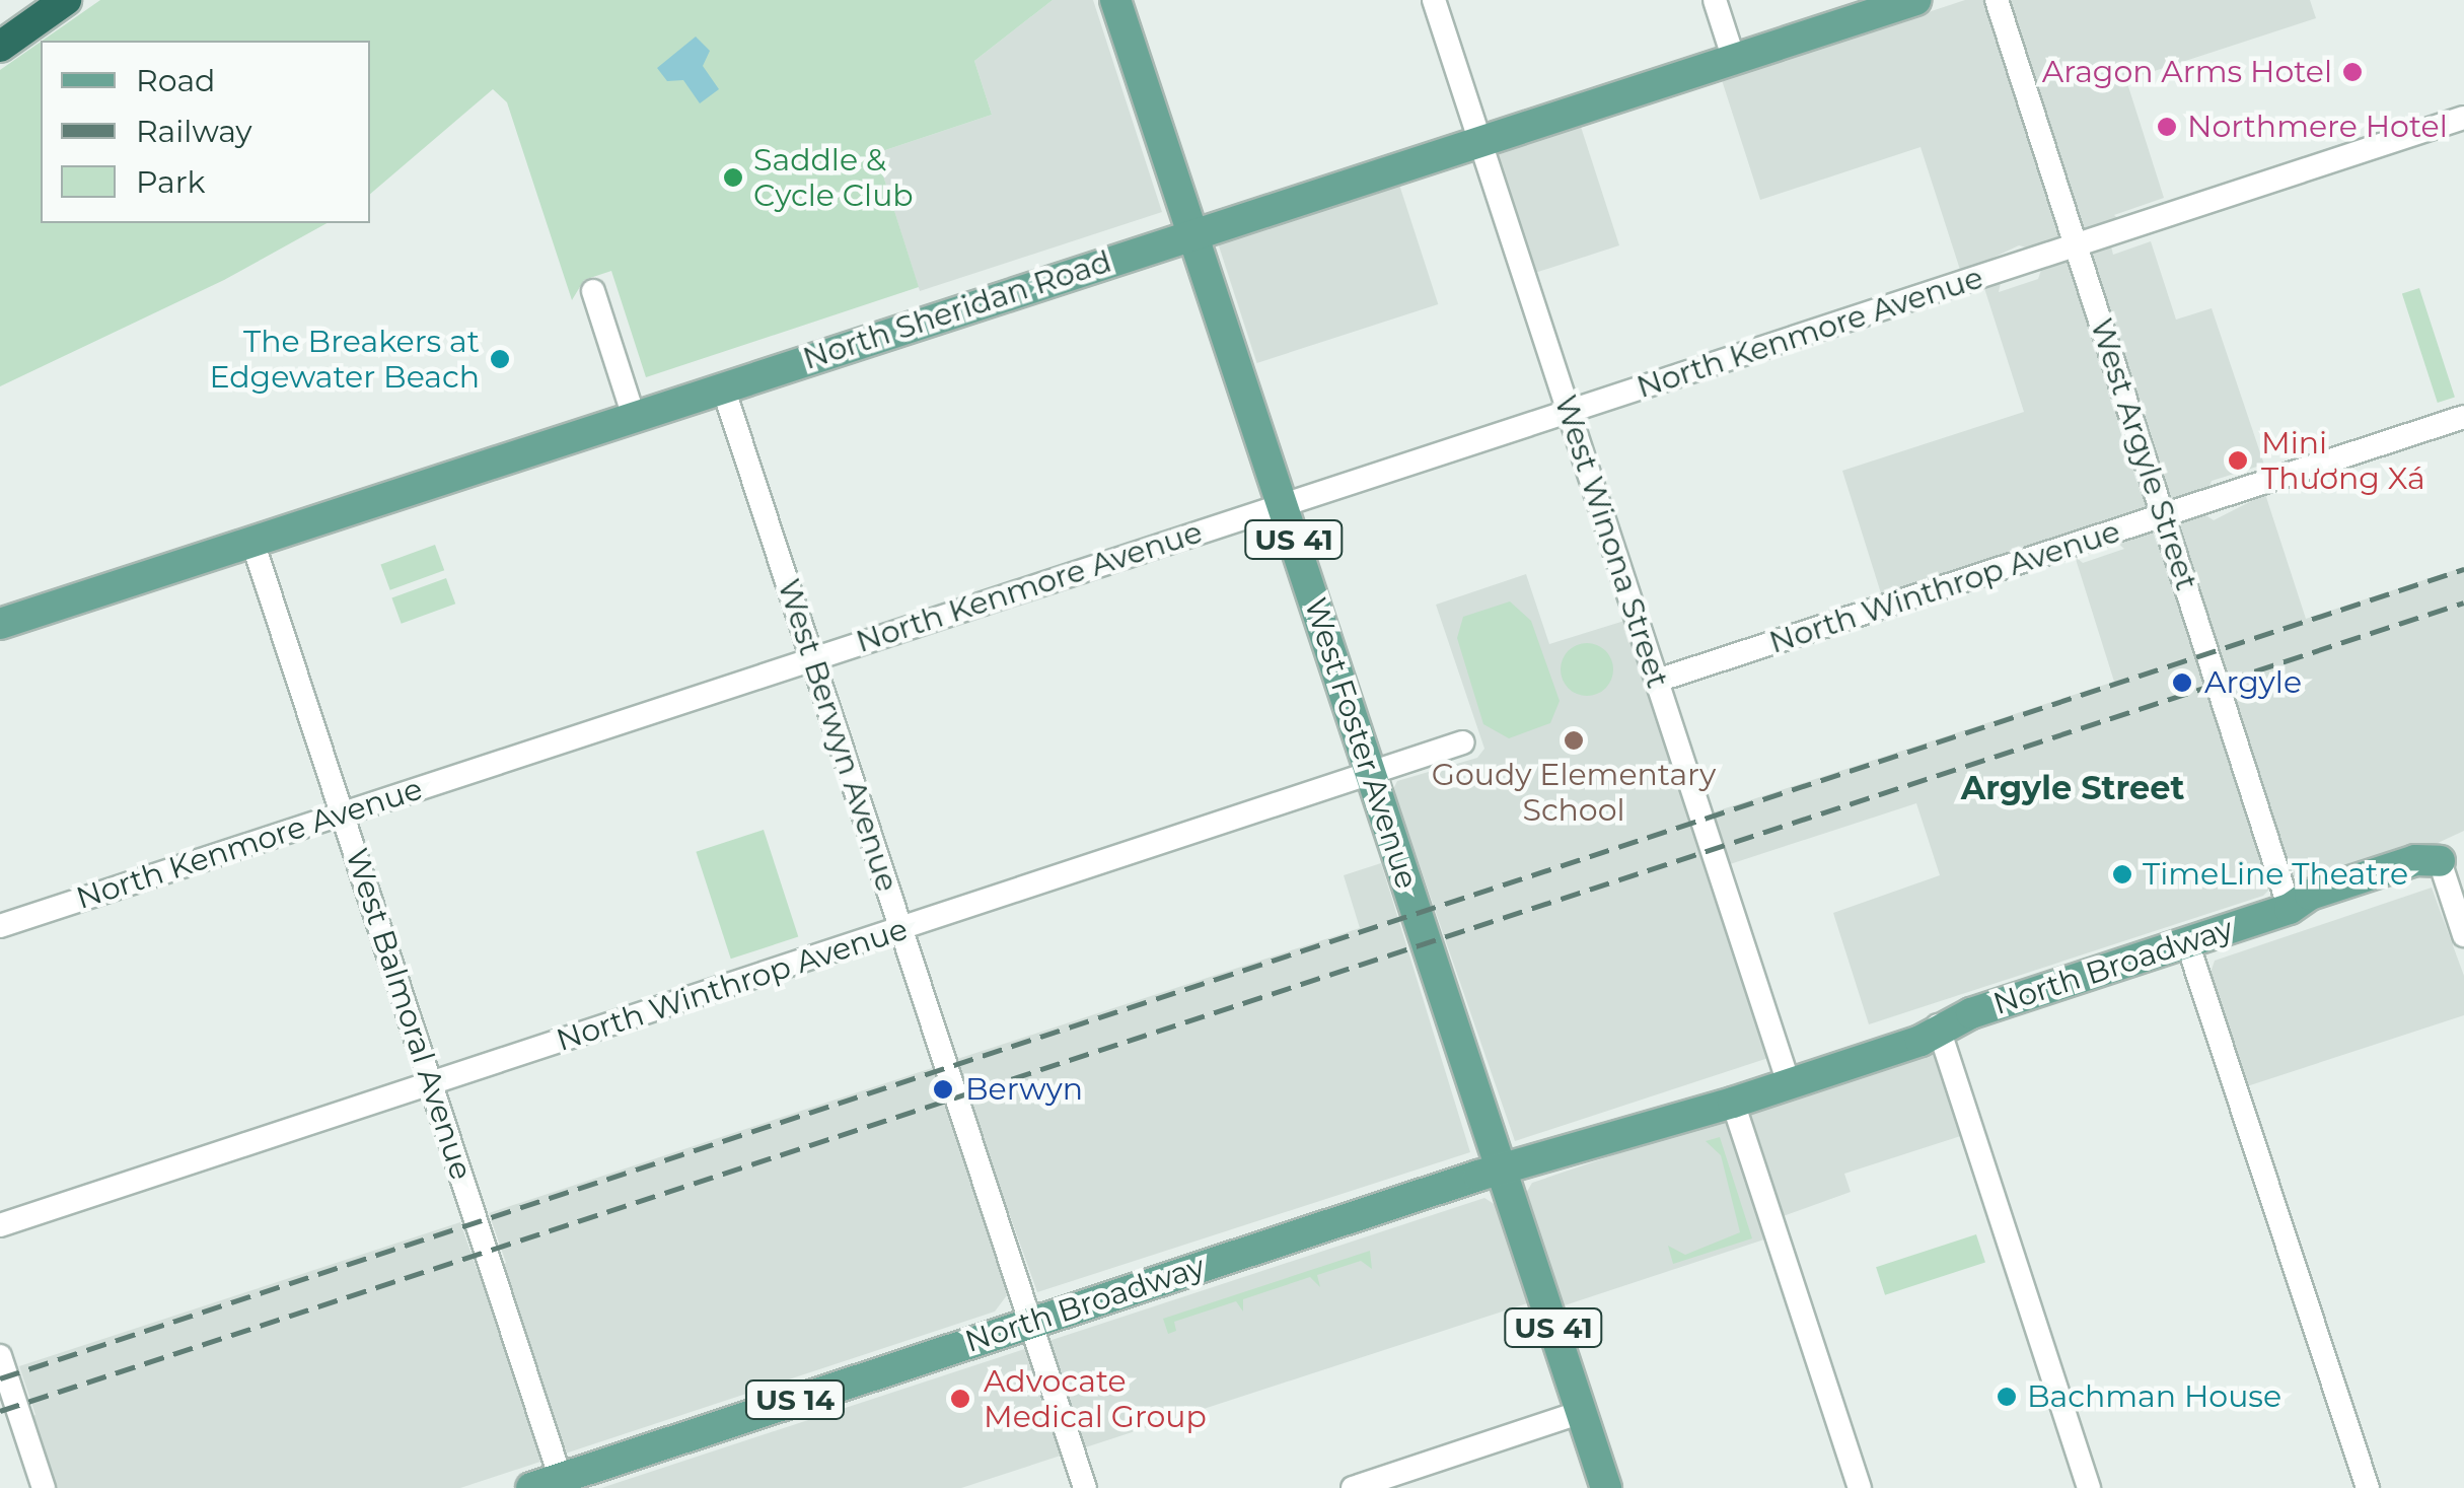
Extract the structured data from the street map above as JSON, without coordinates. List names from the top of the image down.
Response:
{
  "streets": {
    "main road": [
      "North Sheridan Road",
      "US 41",
      "West Foster Avenue",
      "North Broadway",
      "US 14"
    ],
    "street": [
      "North Kenmore Avenue",
      "West Argyle Street",
      "West Winona Street",
      "North Winthrop Avenue",
      "West Berwyn Avenue",
      "West Balmoral Avenue"
    ]
  },
  "crossings": [
    ["North Sheridan Road", "West Winona Street"],
    ["North Sheridan Road", "West Berwyn Avenue"],
    ["North Sheridan Road", "West Foster Avenue"],
    ["North Sheridan Road", "West Balmoral Avenue"],
    ["North Kenmore Avenue", "West Argyle Street"],
    ["North Kenmore Avenue", "West Winona Street"],
    ["North Kenmore Avenue", "West Berwyn Avenue"],
    ["North Kenmore Avenue", "West Foster Avenue"],
    ["North Kenmore Avenue", "West Balmoral Avenue"],
    ["West Argyle Street", "North Winthrop Avenue"],
    ["West Argyle Street", "North Broadway"],
    ["West Winona Street", "North Winthrop Avenue"],
    ["West Winona Street", "North Broadway"],
    ["North Winthrop Avenue", "West Berwyn Avenue"],
    ["North Winthrop Avenue", "West Foster Avenue"],
    ["North Winthrop Avenue", "West Balmoral Avenue"],
    ["West Berwyn Avenue", "North Broadway"],
    ["West Foster Avenue", "North Broadway"],
    ["North Broadway", "West Balmoral Avenue"]
  ],
  "districts": ["Argyle Street"],
  "places": [
    "Aragon Arms Hotel",
    "Northmere Hotel",
    "Saddle & Cycle Club",
    "The Breakers at Edgewater Beach",
    "Mini Thương Xá",
    "Argyle",
    "Goudy Elementary School",
    "TimeLine Theatre",
    "Berwyn",
    "Bachman House",
    "Advocate Medical Group"
  ],
  "legend": ["Road", "Railway", "Park"]
}
